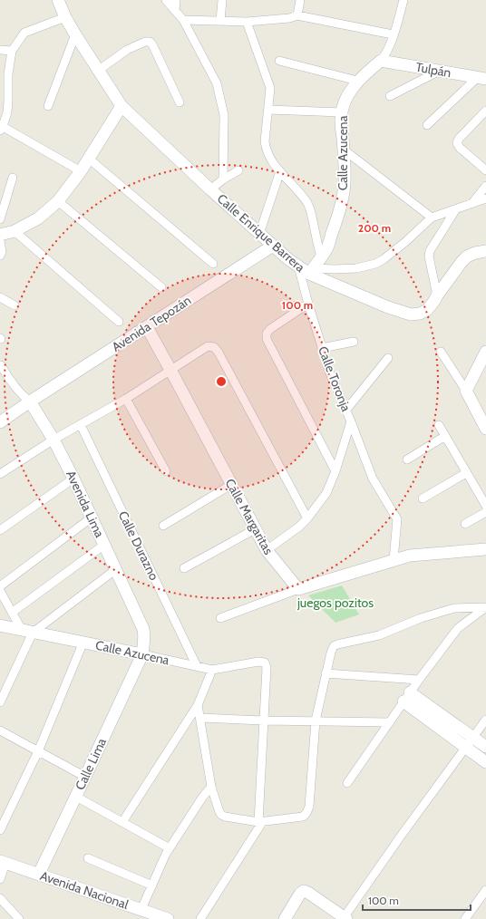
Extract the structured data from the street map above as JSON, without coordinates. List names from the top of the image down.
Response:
{
  "streets": {
    "street": [
      "Tulpán",
      "Calle Azucena",
      "Calle Enrique Barrera",
      "Avenida Tepozán",
      "Calle Toronja",
      "Avenida Lima",
      "Calle Margaritas",
      "Calle Durazno",
      "Calle Lima",
      "Avenida Nacional"
    ]
  },
  "crossings": [
    ["Tulpán", "Calle Azucena"],
    ["Calle Azucena", "Calle Enrique Barrera"],
    ["Calle Azucena", "Avenida Lima"],
    ["Calle Azucena", "Calle Durazno"],
    ["Calle Azucena", "Calle Lima"],
    ["Calle Enrique Barrera", "Avenida Tepozán"],
    ["Calle Enrique Barrera", "Calle Toronja"],
    ["Avenida Tepozán", "Avenida Lima"],
    ["Avenida Tepozán", "Calle Margaritas"],
    ["Calle Toronja", "Calle Margaritas"],
    ["Avenida Lima", "Calle Lima"],
    ["Calle Lima", "Avenida Nacional"]
  ],
  "parks": ["juegos pozitos"],
  "scale_bar": "100 m",
  "rings": ["200 m", "100 m"]
}
